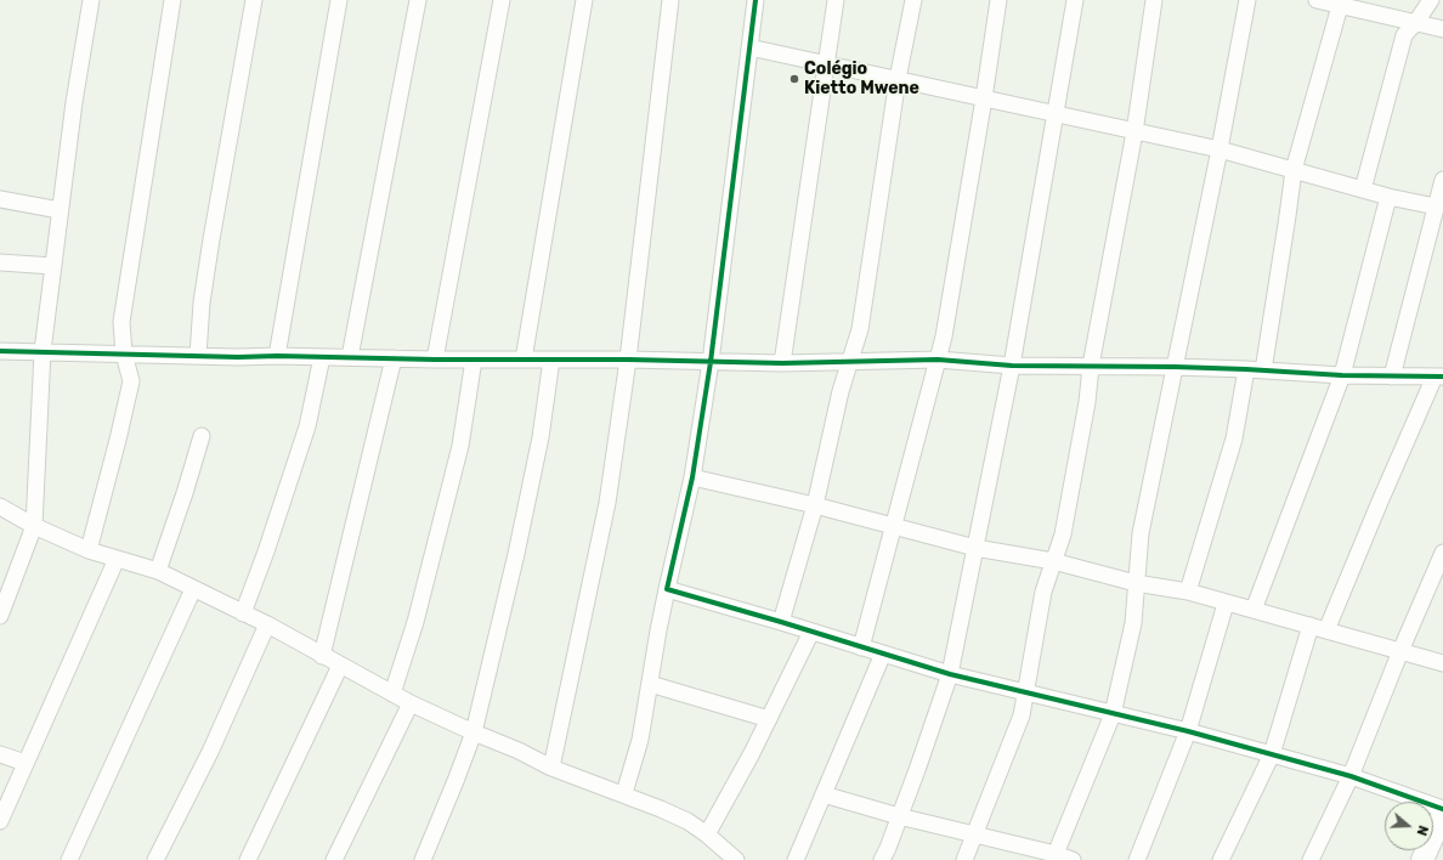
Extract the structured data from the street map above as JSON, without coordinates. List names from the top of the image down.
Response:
{
  "places": ["Colégio Kietto Mwene"],
  "north": "right"
}
